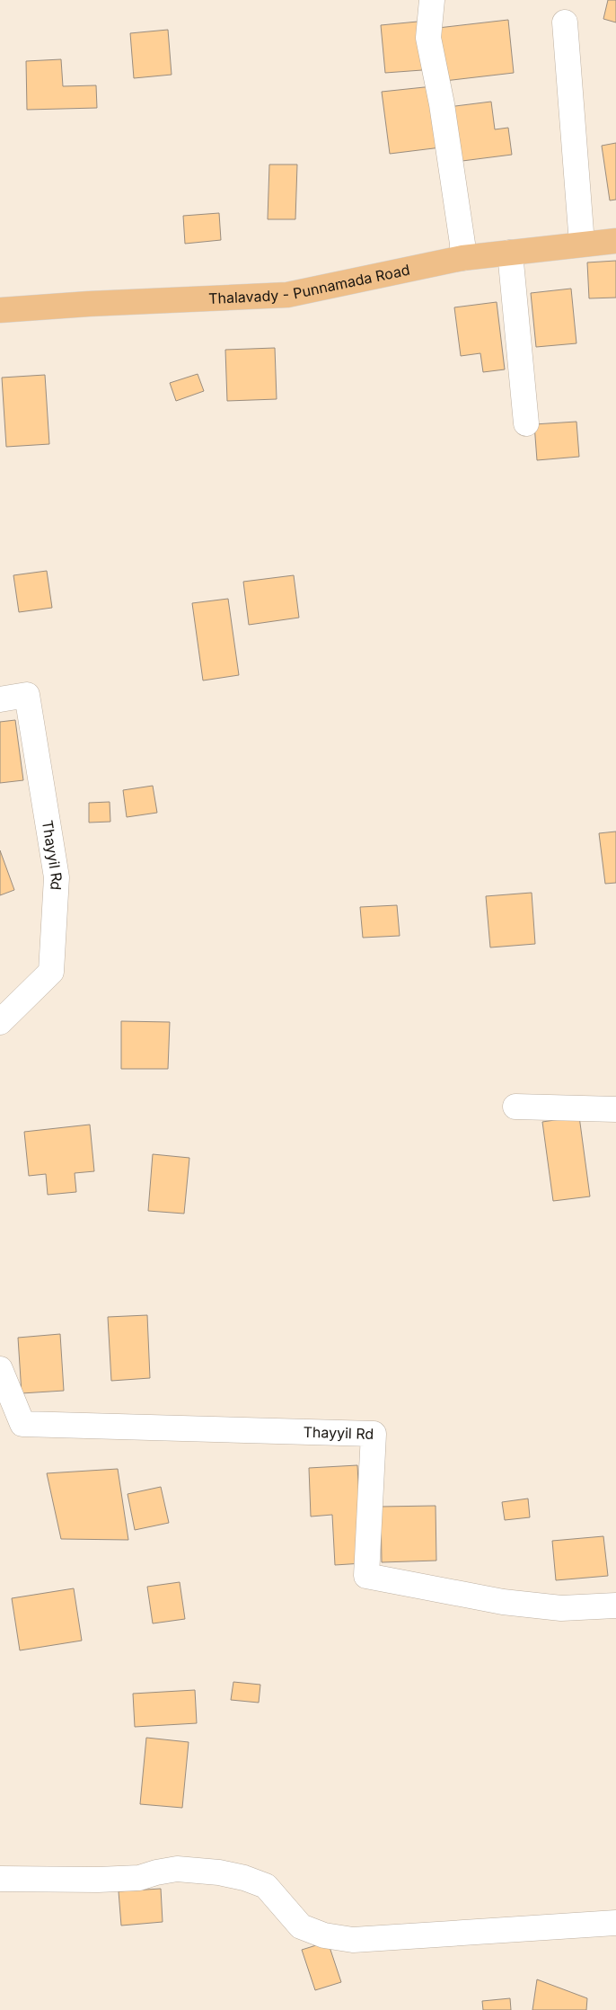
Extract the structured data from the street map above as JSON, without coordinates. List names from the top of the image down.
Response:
{
  "streets": {
    "main road": ["Thalavady - Punnamada Road"],
    "street": ["Thayyil Rd"]
  }
}
